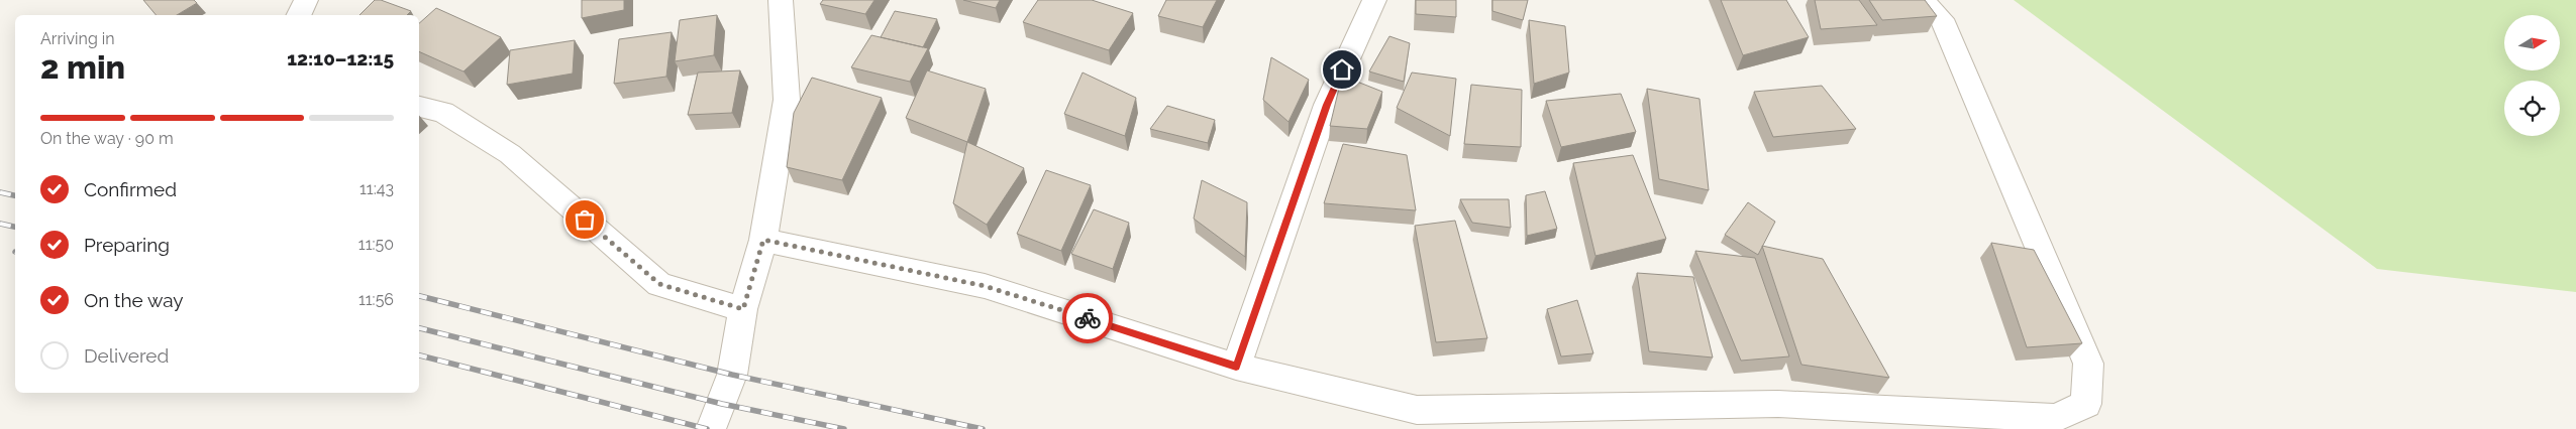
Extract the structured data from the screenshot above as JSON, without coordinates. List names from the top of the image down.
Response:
{
  "north": "right",
  "page": {
    "heading": ["2 min", "Arriving in", "12:10–12:15"],
    "bar": "On the way · 90 m",
    "list": [
      ["Confirmed", "11:43"],
      ["Preparing", "11:50"],
      ["On the way", "11:56"],
      "Delivered"
    ]
  }
}
